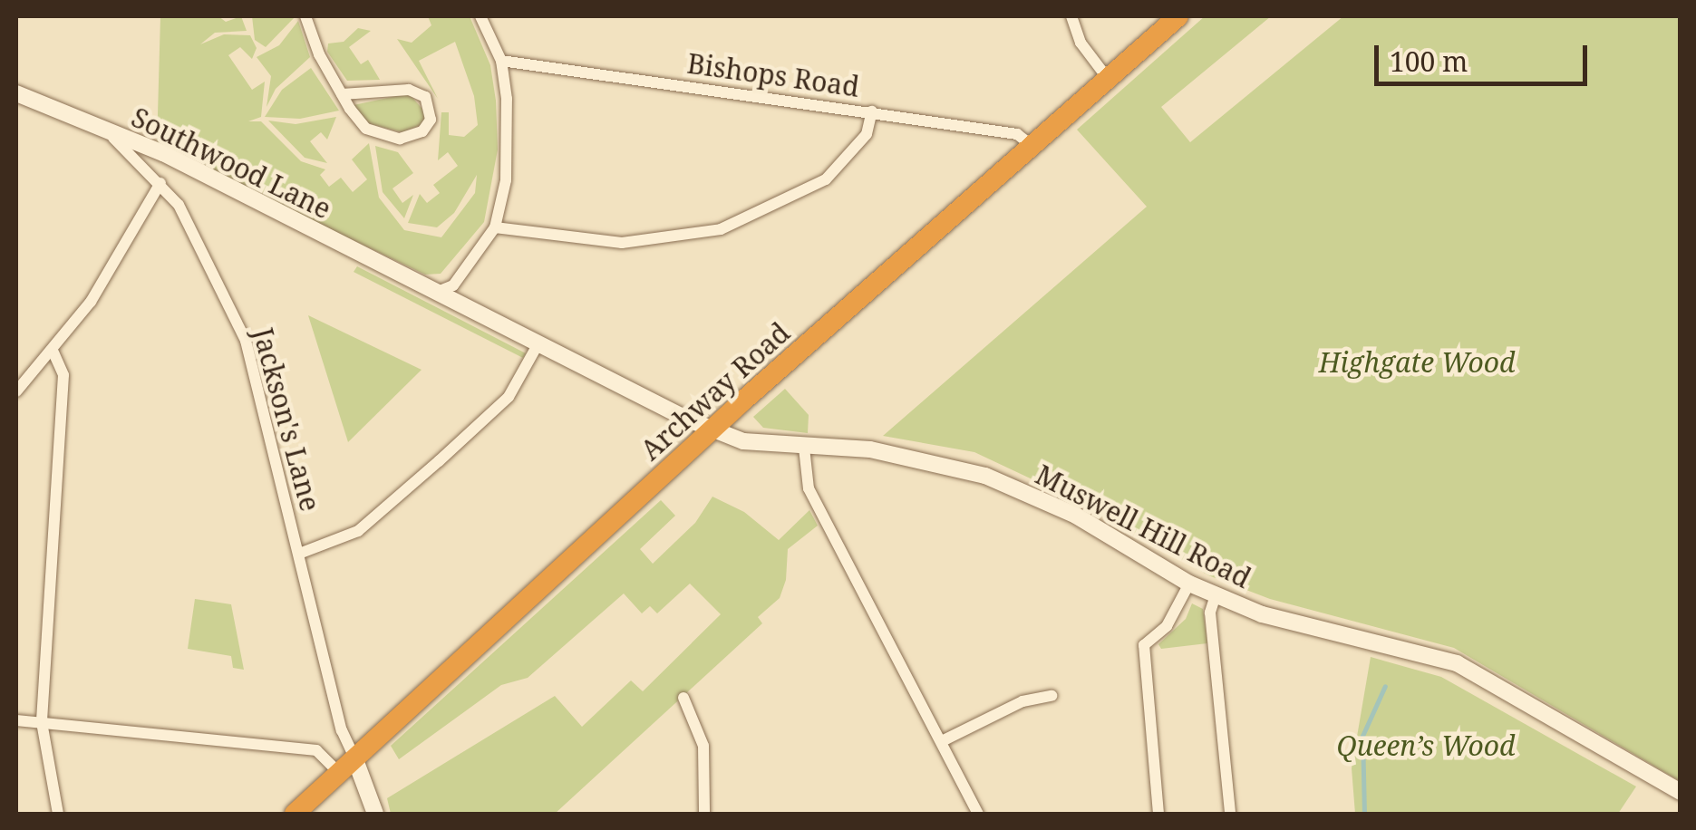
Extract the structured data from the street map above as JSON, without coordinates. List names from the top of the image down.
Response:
{
  "streets": {
    "highway": ["Archway Road"],
    "main road": ["Southwood Lane", "Muswell Hill Road"],
    "street": ["Bishops Road", "Jackson's Lane"]
  },
  "crossings": [
    ["Bishops Road", "Archway Road"],
    ["Southwood Lane", "Archway Road"],
    ["Southwood Lane", "Jackson's Lane"],
    ["Southwood Lane", "Muswell Hill Road"],
    ["Archway Road", "Jackson's Lane"],
    ["Archway Road", "Muswell Hill Road"]
  ],
  "parks": ["Highgate Wood", "Queen’s Wood"],
  "scale_bar": "100 m"
}
